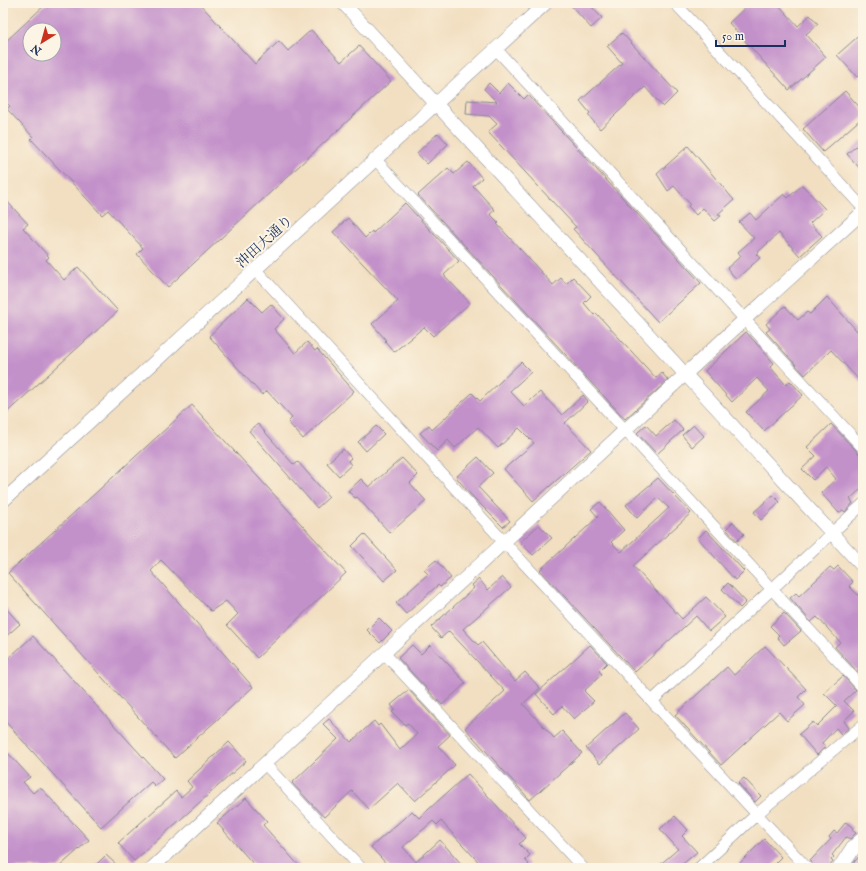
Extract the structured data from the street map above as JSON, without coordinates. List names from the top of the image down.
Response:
{
  "streets": {
    "street": ["沖田大通り"]
  },
  "scale_bar": "50 m",
  "north": "bottom left"
}
